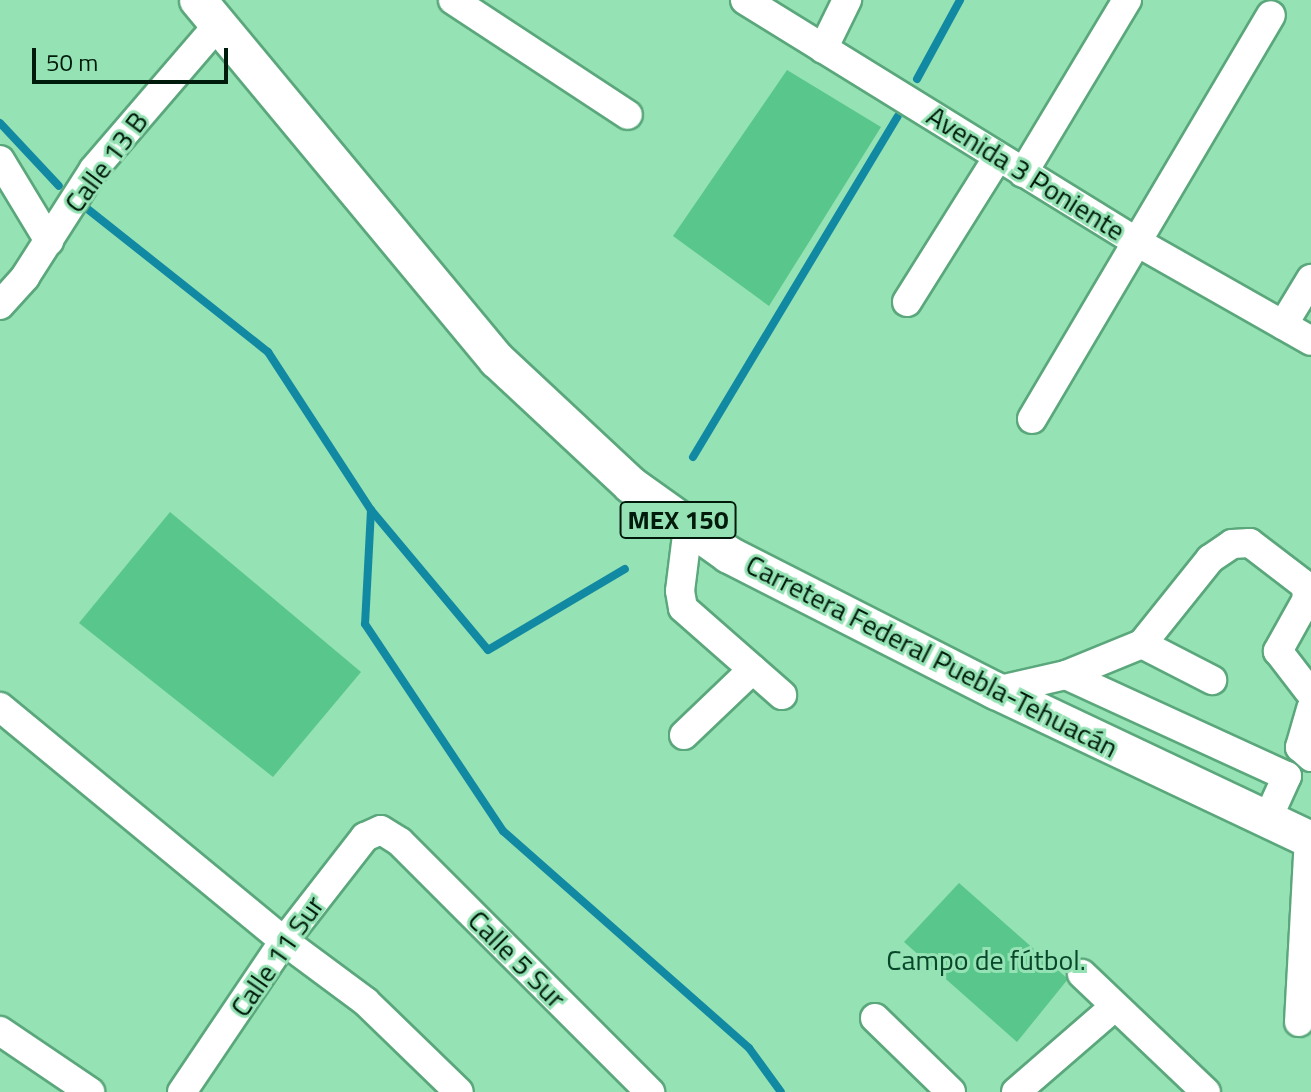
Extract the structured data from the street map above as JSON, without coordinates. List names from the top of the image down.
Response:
{
  "streets": {
    "main road": ["MEX 150", "Carretera Federal Puebla-Tehuacán"],
    "street": [
      "Calle 13 B",
      "Avenida 3 Poniente",
      "Calle 11 Sur",
      "Calle 5 Sur"
    ]
  },
  "crossings": [
    ["Calle 13 B", "Carretera Federal Puebla-Tehuacán"],
    ["Calle 11 Sur", "Calle 5 Sur"]
  ],
  "parks": ["Campo de fútbol."],
  "scale_bar": "50 m"
}
